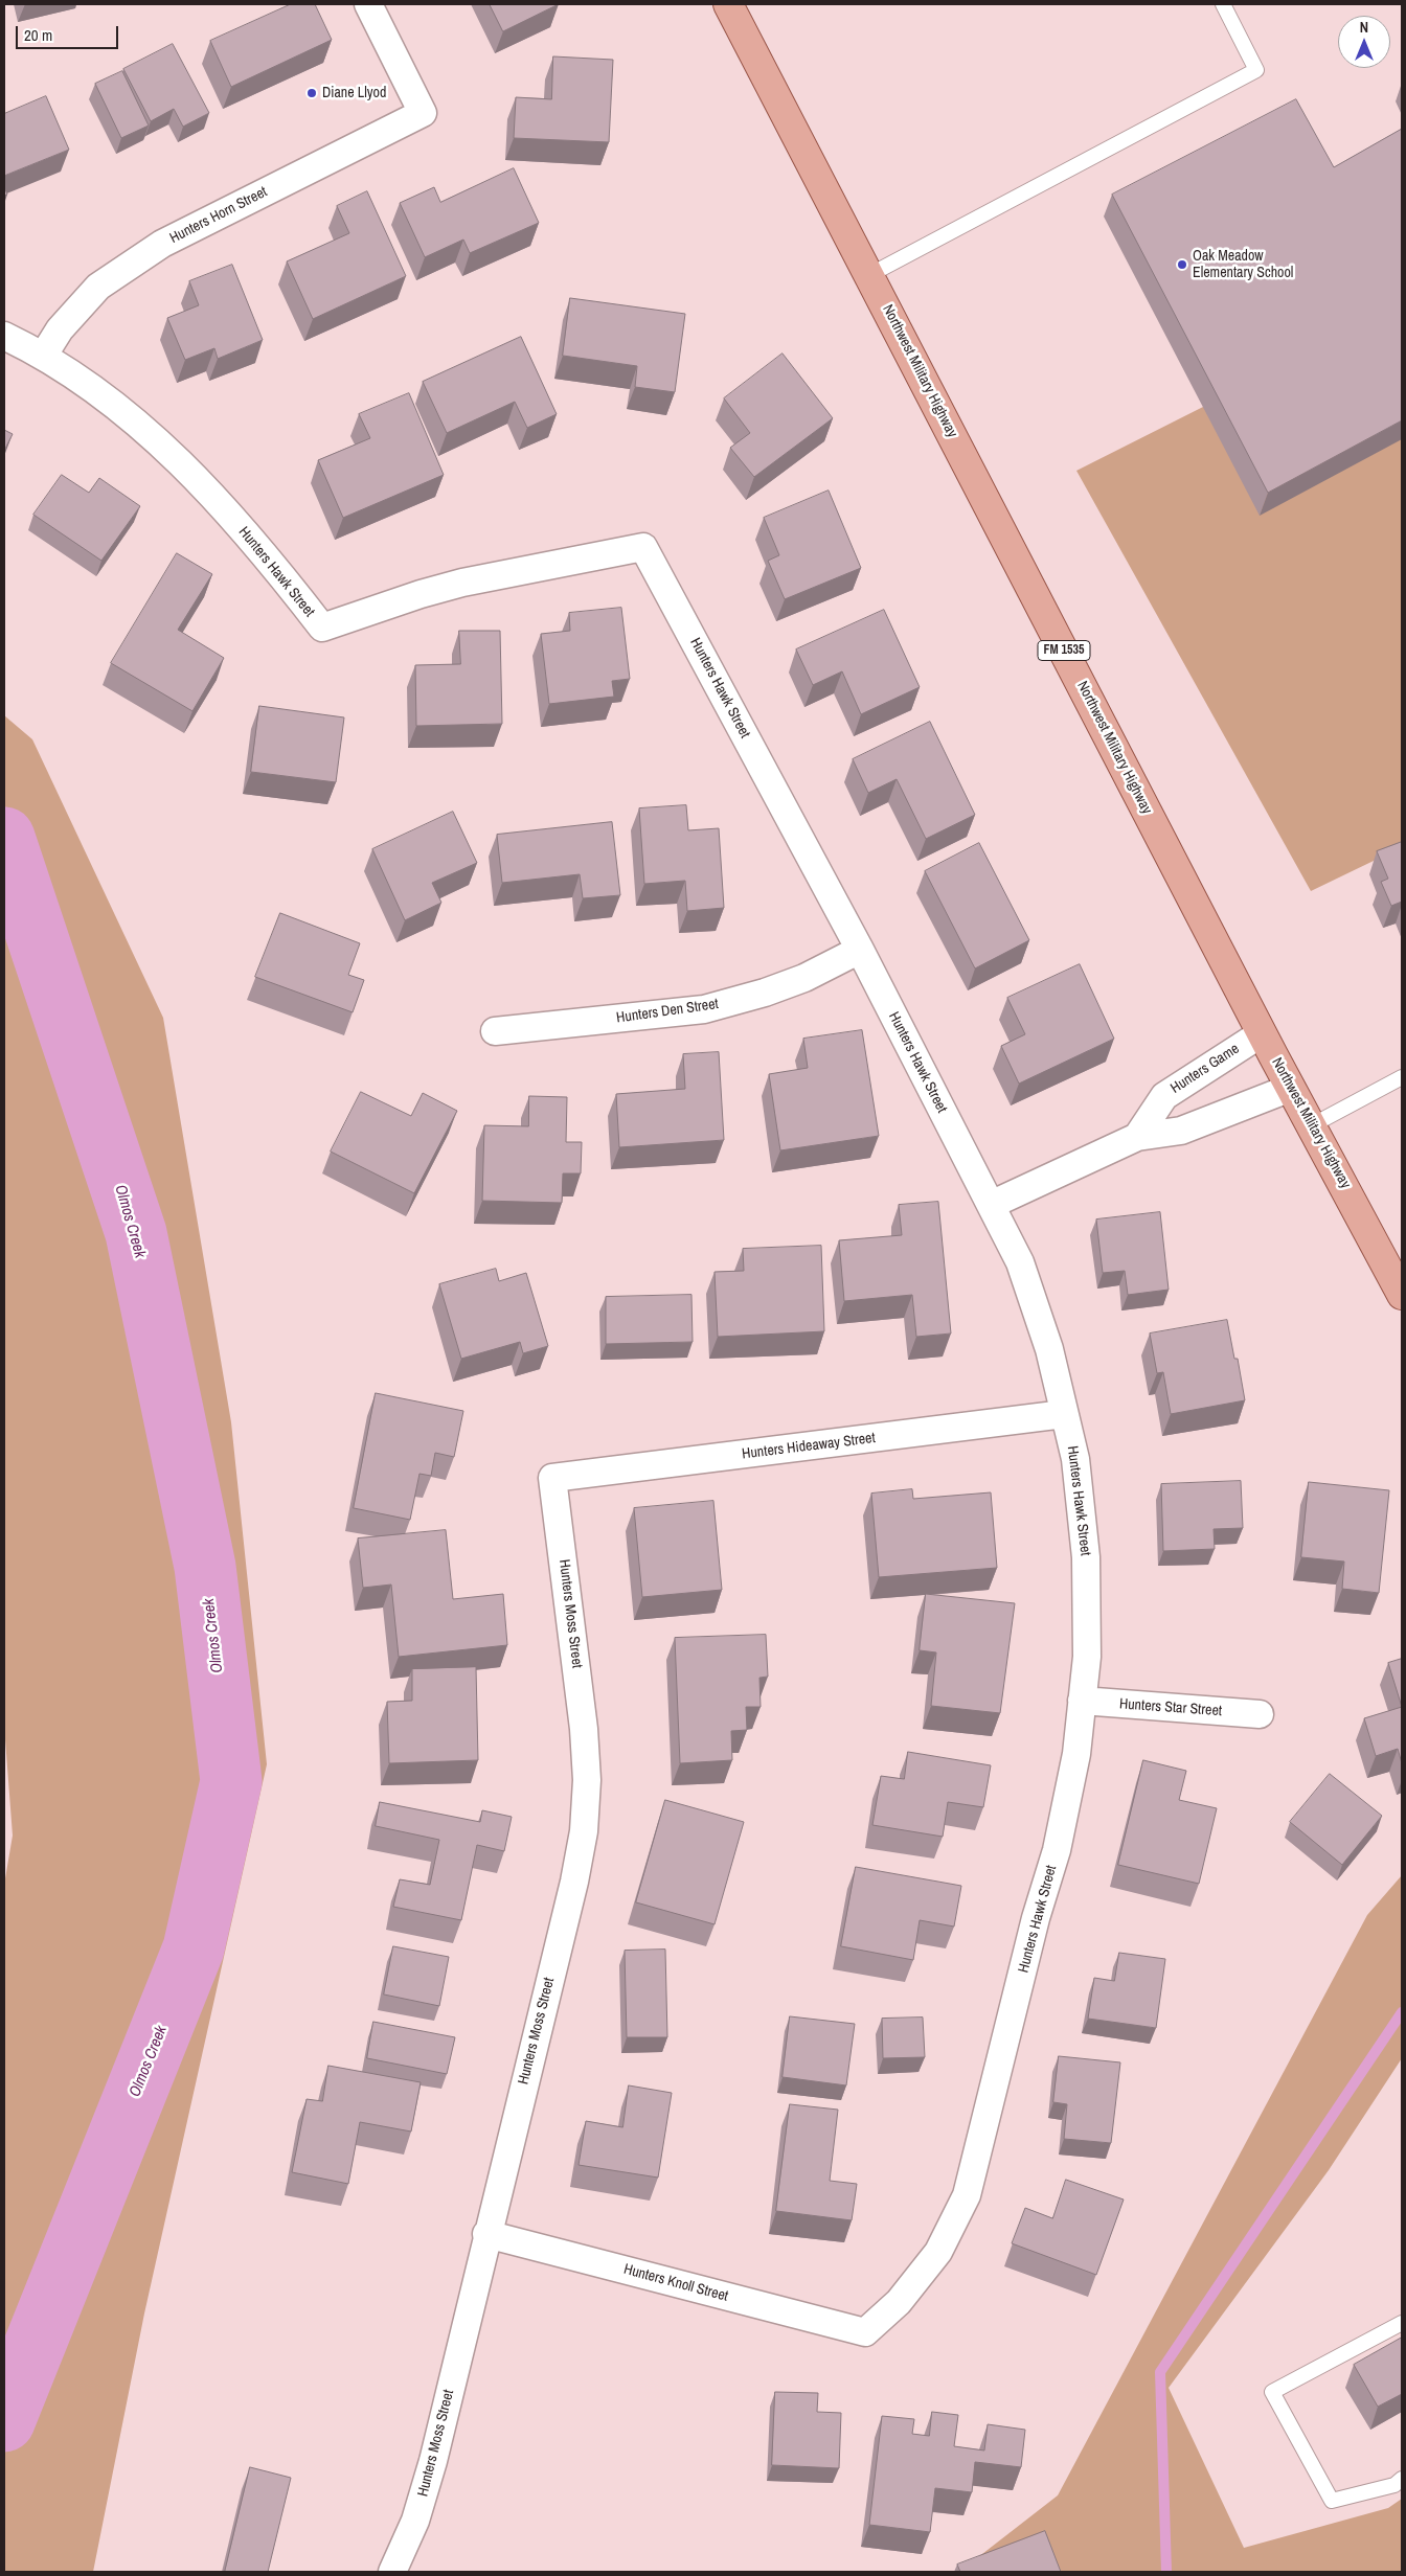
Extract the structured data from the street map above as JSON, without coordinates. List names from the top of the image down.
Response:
{
  "streets": {
    "main road": ["Northwest Military Highway", "FM 1535"],
    "street": [
      "Hunters Horn Street",
      "Hunters Hawk Street",
      "Hunters Den Street",
      "Hunters Game",
      "Hunters Hideaway Street",
      "Hunters Moss Street",
      "Hunters Star Street",
      "Hunters Knoll Street"
    ]
  },
  "crossings": [
    ["Hunters Horn Street", "Hunters Hawk Street"],
    ["Northwest Military Highway", "Hunters Game"],
    ["Hunters Hawk Street", "Hunters Den Street"],
    ["Hunters Hawk Street", "Hunters Hideaway Street"],
    ["Hunters Hawk Street", "Hunters Star Street"],
    ["Hunters Hawk Street", "Hunters Knoll Street"],
    ["Hunters Hideaway Street", "Hunters Moss Street"],
    ["Hunters Moss Street", "Hunters Knoll Street"]
  ],
  "water": ["Olmos Creek"],
  "places": ["Diane Llyod", "Oak Meadow Elementary School"],
  "scale_bar": "20 m",
  "north": "top"
}
